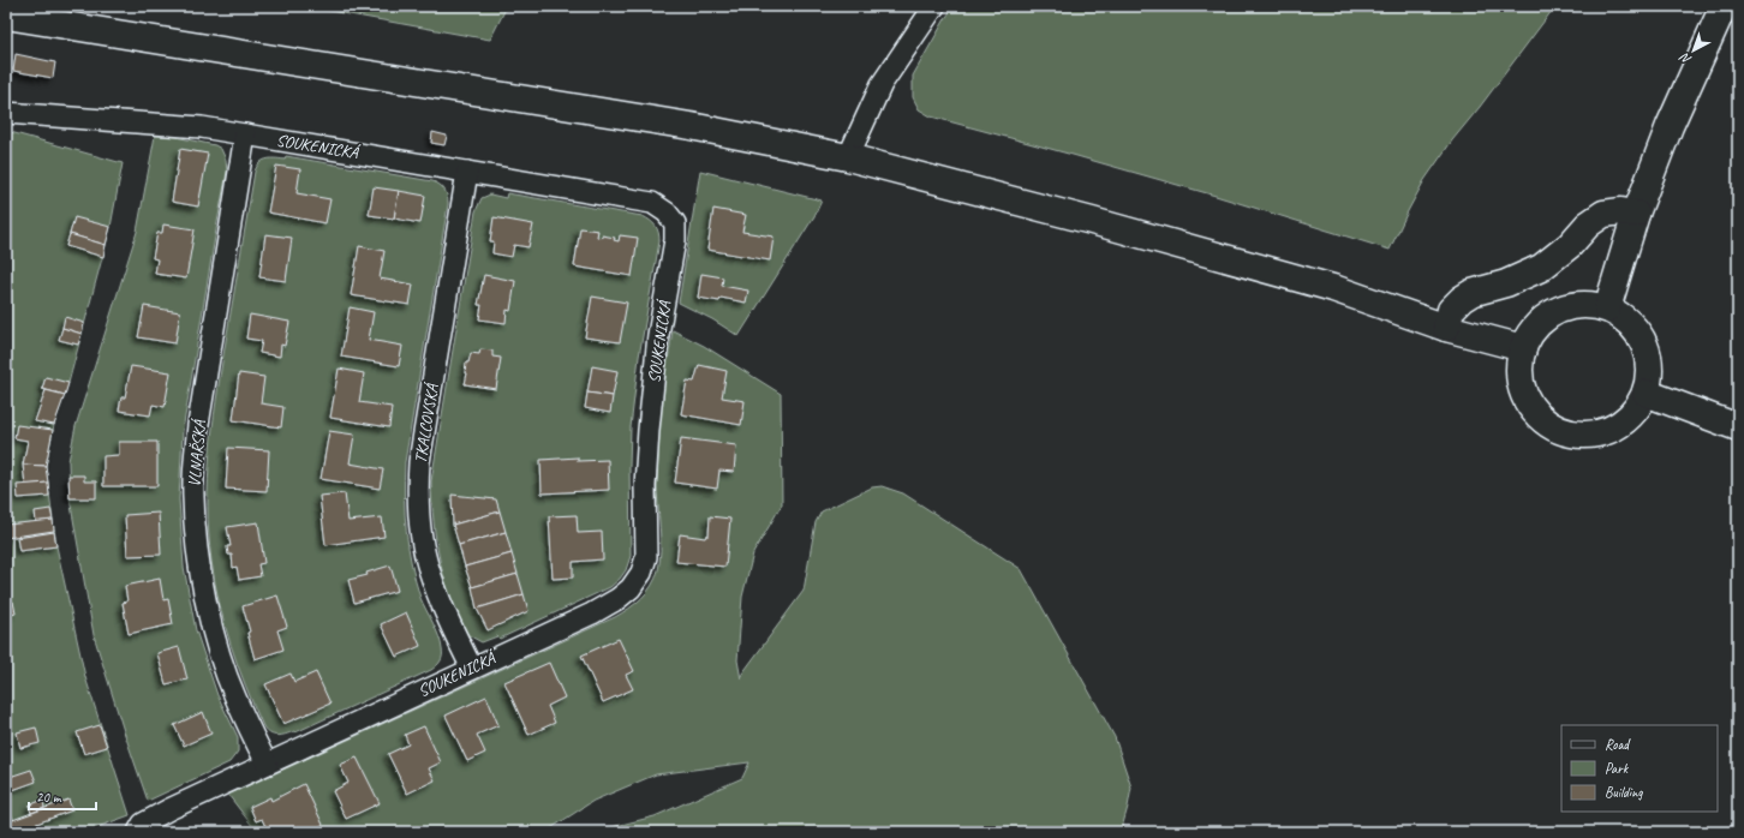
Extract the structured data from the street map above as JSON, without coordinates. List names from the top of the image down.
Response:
{
  "streets": {
    "street": ["SOUKENICKÁ", "TKALCOVSKÁ", "VLNAŘSKÁ"]
  },
  "crossings": [
    ["SOUKENICKÁ", "TKALCOVSKÁ"],
    ["SOUKENICKÁ", "VLNAŘSKÁ"]
  ],
  "legend": ["Road", "Park", "Building"],
  "scale_bar": "20 m",
  "north": "bottom left"
}
